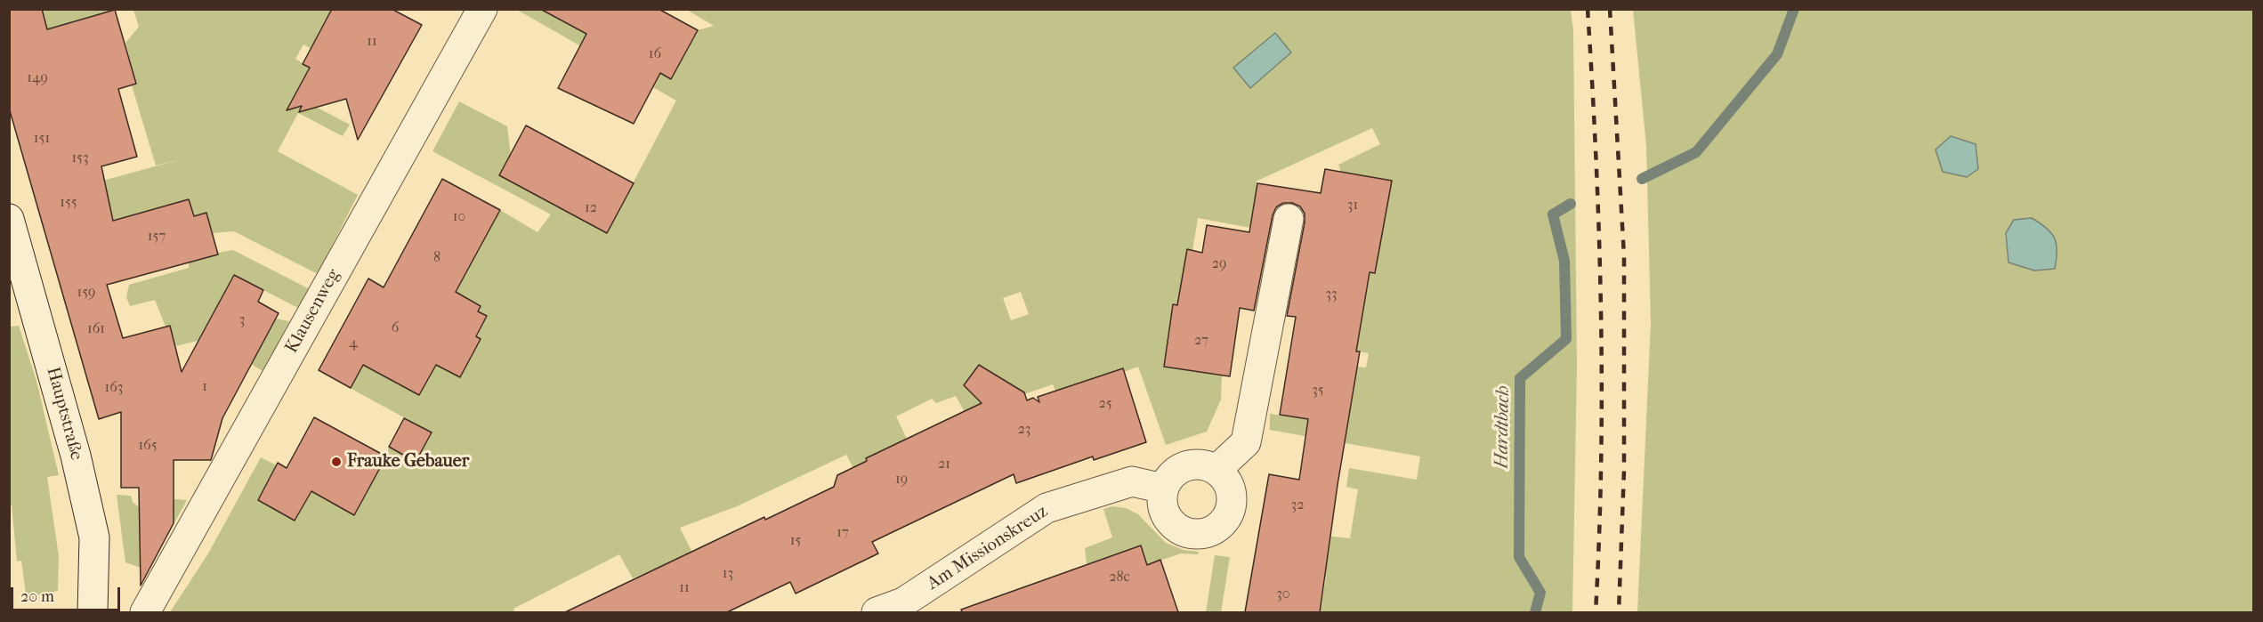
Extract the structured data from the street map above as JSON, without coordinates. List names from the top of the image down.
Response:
{
  "streets": {
    "street": ["Klausenweg", "Hauptstraße", "Am Missionskreuz"]
  },
  "water": ["Hardtbach"],
  "places": ["Frauke Gebauer"],
  "house_numbers": [
    "11",
    "16",
    "149",
    "151",
    "153",
    "155",
    "31",
    "12",
    "10",
    "157",
    "8",
    "29",
    "159",
    "33",
    "3",
    "6",
    "161",
    "27",
    "4",
    "1",
    "163",
    "35",
    "25",
    "23",
    "165",
    "21",
    "19",
    "32",
    "17",
    "15",
    "13",
    "28c",
    "11",
    "30"
  ],
  "scale_bar": "20 m"
}
